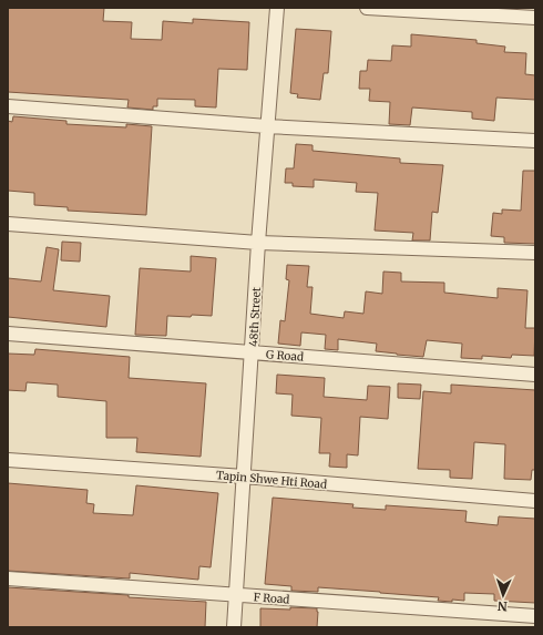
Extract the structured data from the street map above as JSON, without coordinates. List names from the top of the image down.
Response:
{
  "streets": {
    "street": [
      "48th Street",
      "G Road",
      "Tapin Shwe Hti Road",
      "F Road"
    ]
  },
  "crossings": [
    ["48th Street", "G Road"],
    ["48th Street", "Tapin Shwe Hti Road"],
    ["48th Street", "F Road"]
  ],
  "north": "bottom"
}
